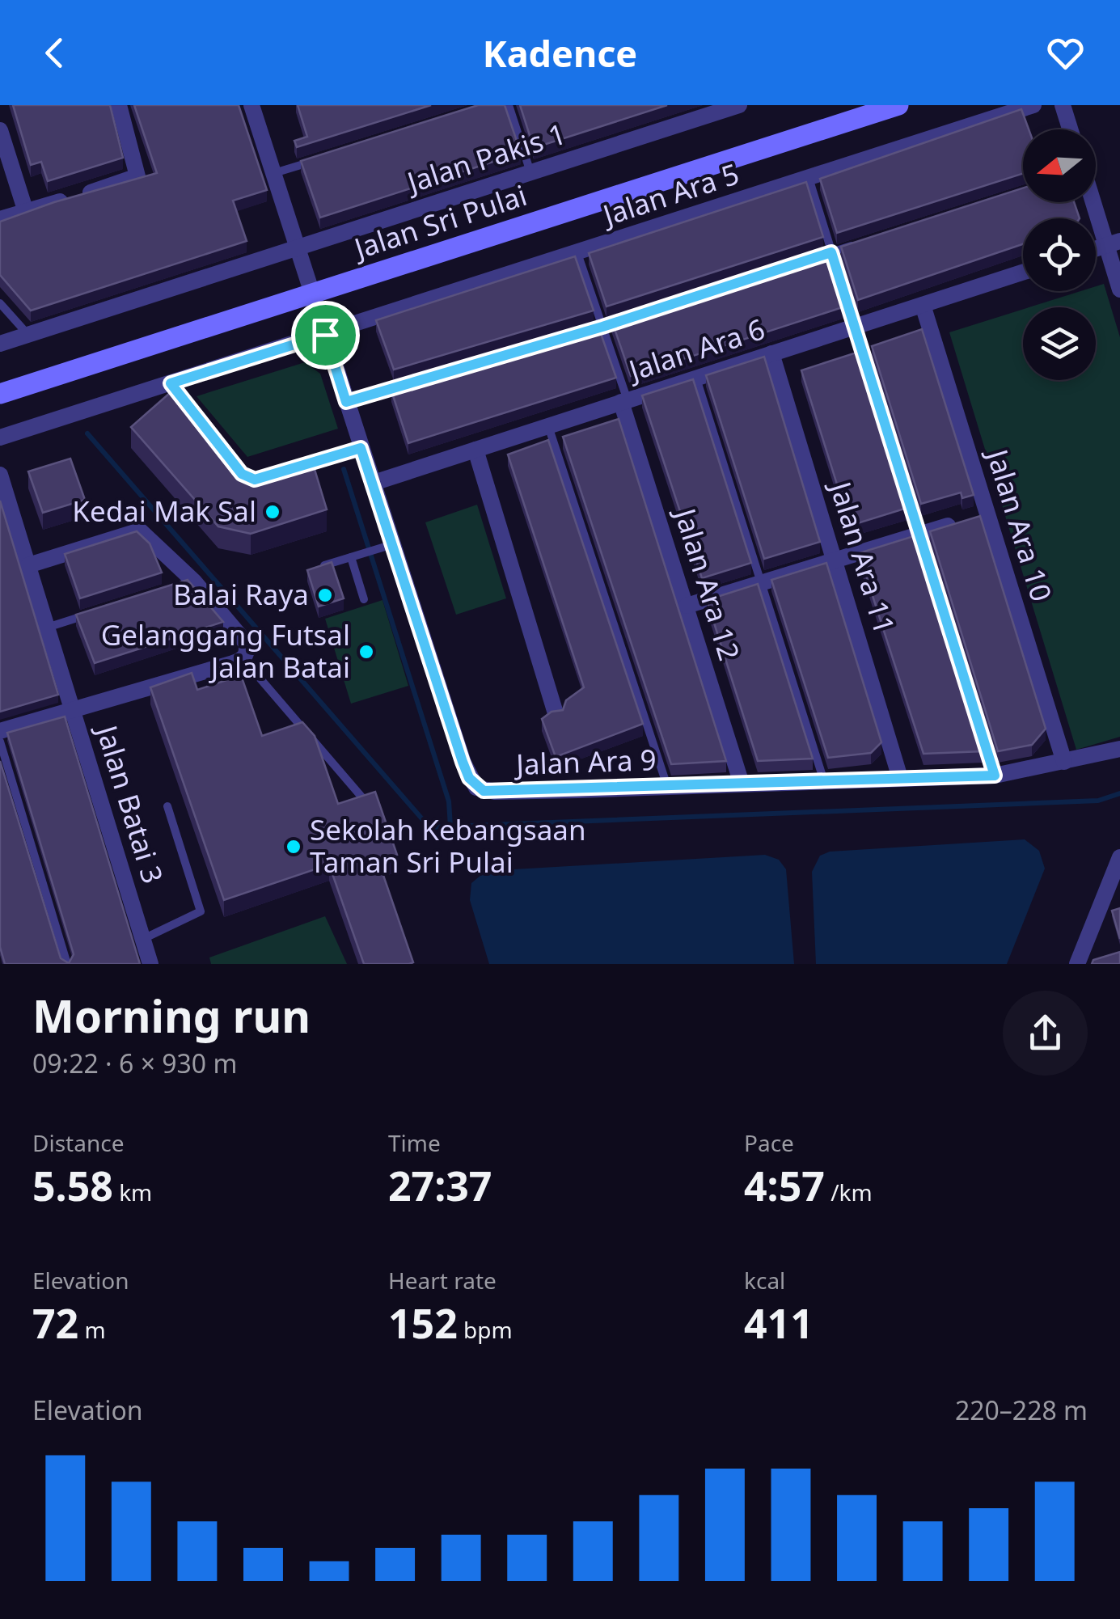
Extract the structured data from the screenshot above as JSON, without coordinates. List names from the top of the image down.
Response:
{
  "streets": {
    "street": [
      "Jalan Pakis 1",
      "Jalan Ara 5",
      "Jalan Sri Pulai",
      "Jalan Ara 6",
      "Jalan Ara 10",
      "Jalan Ara 11",
      "Jalan Ara 12",
      "Jalan Ara 9",
      "Jalan Batai 3"
    ]
  },
  "crossings": [
    ["Jalan Pakis 1", "Jalan Ara 9"],
    ["Jalan Ara 5", "Jalan Ara 9"],
    ["Jalan Sri Pulai", "Jalan Ara 9"],
    ["Jalan Ara 6", "Jalan Ara 10"],
    ["Jalan Ara 6", "Jalan Ara 11"],
    ["Jalan Ara 6", "Jalan Ara 12"],
    ["Jalan Ara 6", "Jalan Ara 9"],
    ["Jalan Ara 10", "Jalan Ara 9"],
    ["Jalan Ara 11", "Jalan Ara 9"],
    ["Jalan Ara 12", "Jalan Ara 9"]
  ],
  "places": [
    "Kedai Mak Sal",
    "Balai Raya",
    "Gelanggang Futsal Jalan Batai",
    "Sekolah Kebangsaan Taman Sri Pulai"
  ],
  "north": "left",
  "page": {
    "header": "Kadence",
    "heading": ["Morning run", "09:22 · 6 × 930 m"],
    "stats": [
      ["Distance", "5.58 km"],
      ["Time", "27:37"],
      ["Pace", "4:57 /km"],
      ["Elevation", "72 m"],
      ["Heart rate", "152 bpm"],
      ["kcal", "411"]
    ],
    "chart": ["Elevation", "220–228 m"]
  }
}
